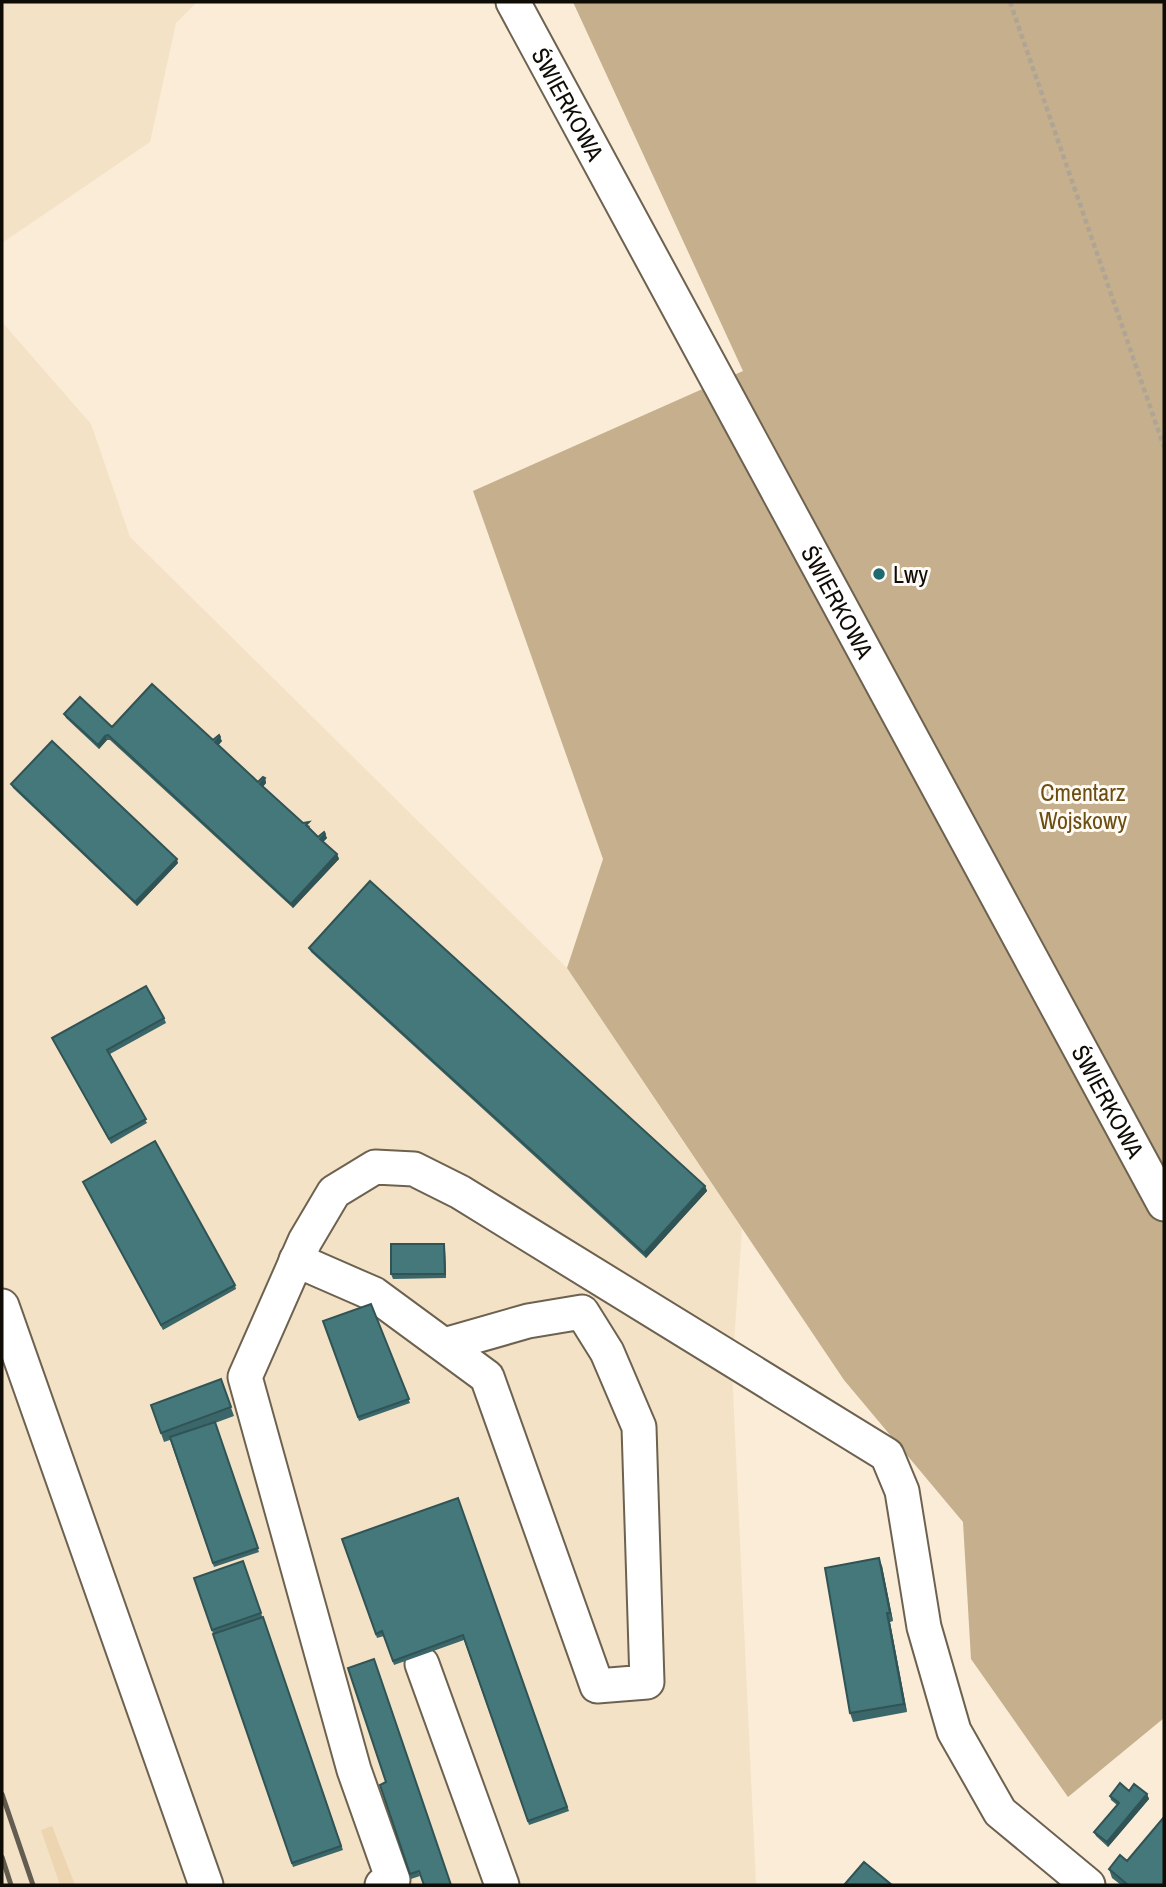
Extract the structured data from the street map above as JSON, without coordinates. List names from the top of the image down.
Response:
{
  "streets": {
    "street": ["ŚWIERKOWA"]
  },
  "parks": ["Cmentarz Wojskowy"],
  "places": ["Lwy"]
}
